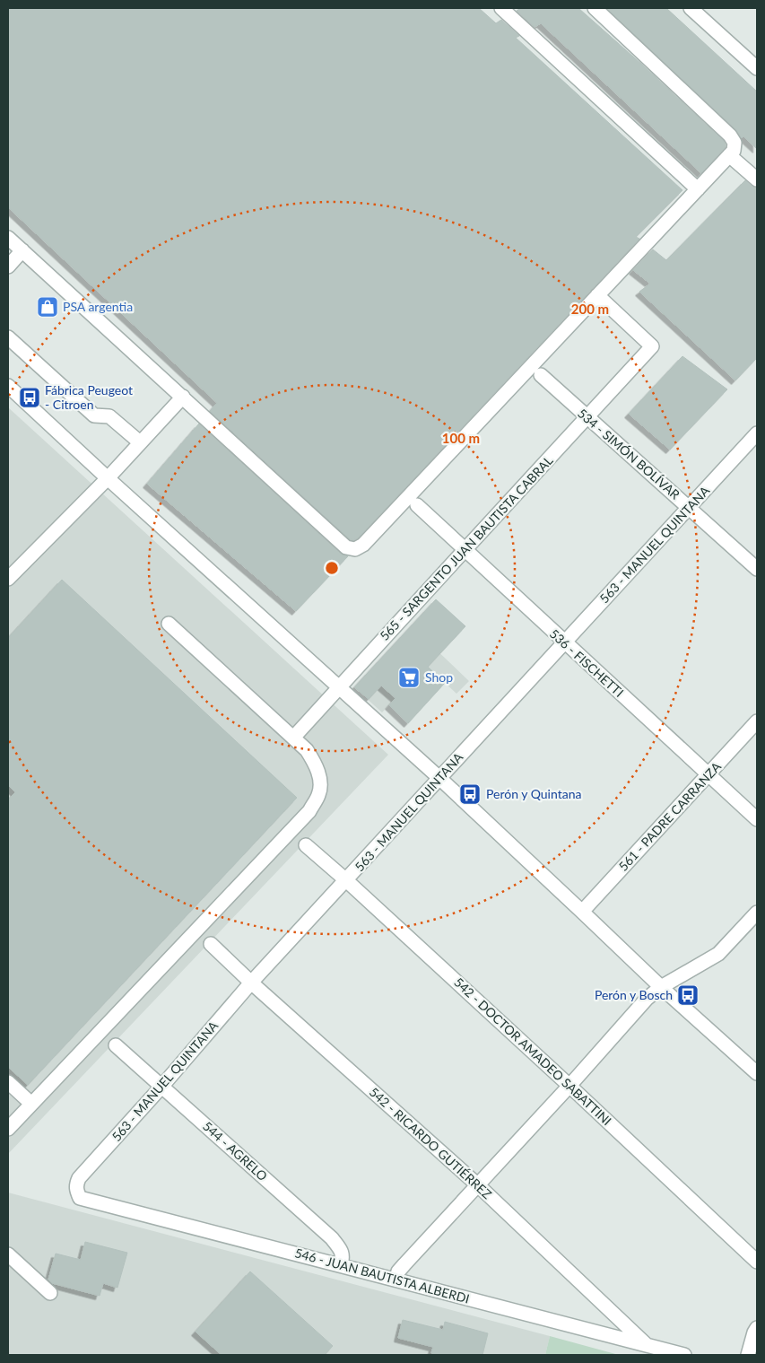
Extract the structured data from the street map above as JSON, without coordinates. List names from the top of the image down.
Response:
{
  "streets": {
    "street": [
      "534 - SIMÓN BOLÍVAR",
      "563 - MANUEL QUINTANA",
      "565 - SARGENTO JUAN BAUTISTA CABRAL",
      "536 - FISCHETTI",
      "561 - PADRE CARRANZA",
      "542 - DOCTOR AMADEO SABATTINI",
      "542 - RICARDO GUTIÉRREZ",
      "544 - AGRELO",
      "546 - JUAN BAUTISTA ALBERDI"
    ]
  },
  "crossings": [
    ["534 - SIMÓN BOLÍVAR", "563 - MANUEL QUINTANA"],
    ["534 - SIMÓN BOLÍVAR", "565 - SARGENTO JUAN BAUTISTA CABRAL"],
    ["563 - MANUEL QUINTANA", "536 - FISCHETTI"],
    ["563 - MANUEL QUINTANA", "542 - DOCTOR AMADEO SABATTINI"],
    ["563 - MANUEL QUINTANA", "542 - RICARDO GUTIÉRREZ"],
    ["563 - MANUEL QUINTANA", "544 - AGRELO"],
    ["563 - MANUEL QUINTANA", "546 - JUAN BAUTISTA ALBERDI"],
    ["565 - SARGENTO JUAN BAUTISTA CABRAL", "536 - FISCHETTI"],
    ["536 - FISCHETTI", "561 - PADRE CARRANZA"],
    ["542 - RICARDO GUTIÉRREZ", "546 - JUAN BAUTISTA ALBERDI"],
    ["544 - AGRELO", "546 - JUAN BAUTISTA ALBERDI"]
  ],
  "places": {
    "shop": ["PSA argentia"],
    "bus stop": ["Fábrica Peugeot - Citroen", "Perón y Quintana", "Perón y Bosch"],
    "supermarket": ["Shop"]
  },
  "rings": ["200 m", "100 m"]
}
